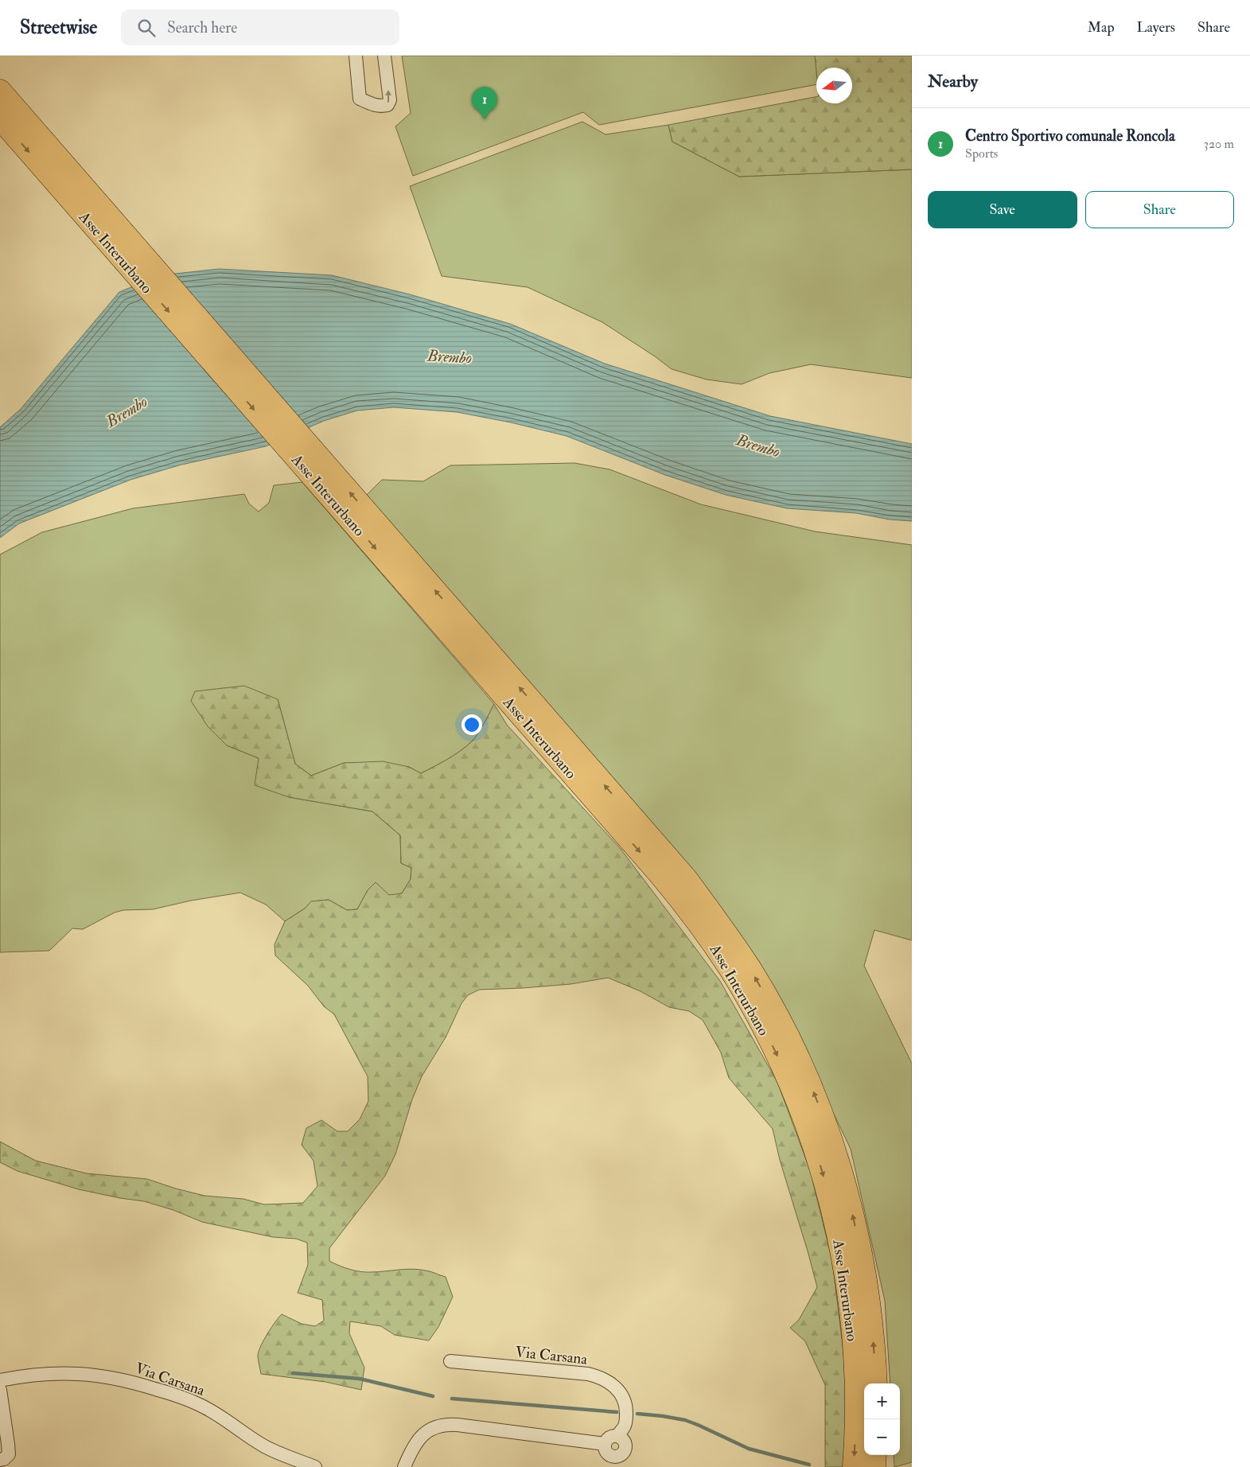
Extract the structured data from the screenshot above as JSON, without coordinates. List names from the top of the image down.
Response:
{
  "streets": {
    "highway": ["Asse Interurbano"],
    "street": ["Via Carsana"]
  },
  "water": ["Brembo"],
  "north": "left",
  "page": {
    "header": "Streetwise",
    "search": "Search here",
    "nav": ["Map", "Layers", "Share"],
    "heading": "Nearby",
    "pins": "1",
    "list": [
      {
        "mark": "1",
        "name": "Centro Sportivo comunale Roncola",
        "note": "Sports",
        "value": "320 m"
      }
    ],
    "buttons": ["Save", "Share"],
    "map_buttons": ["+", "−"]
  }
}
